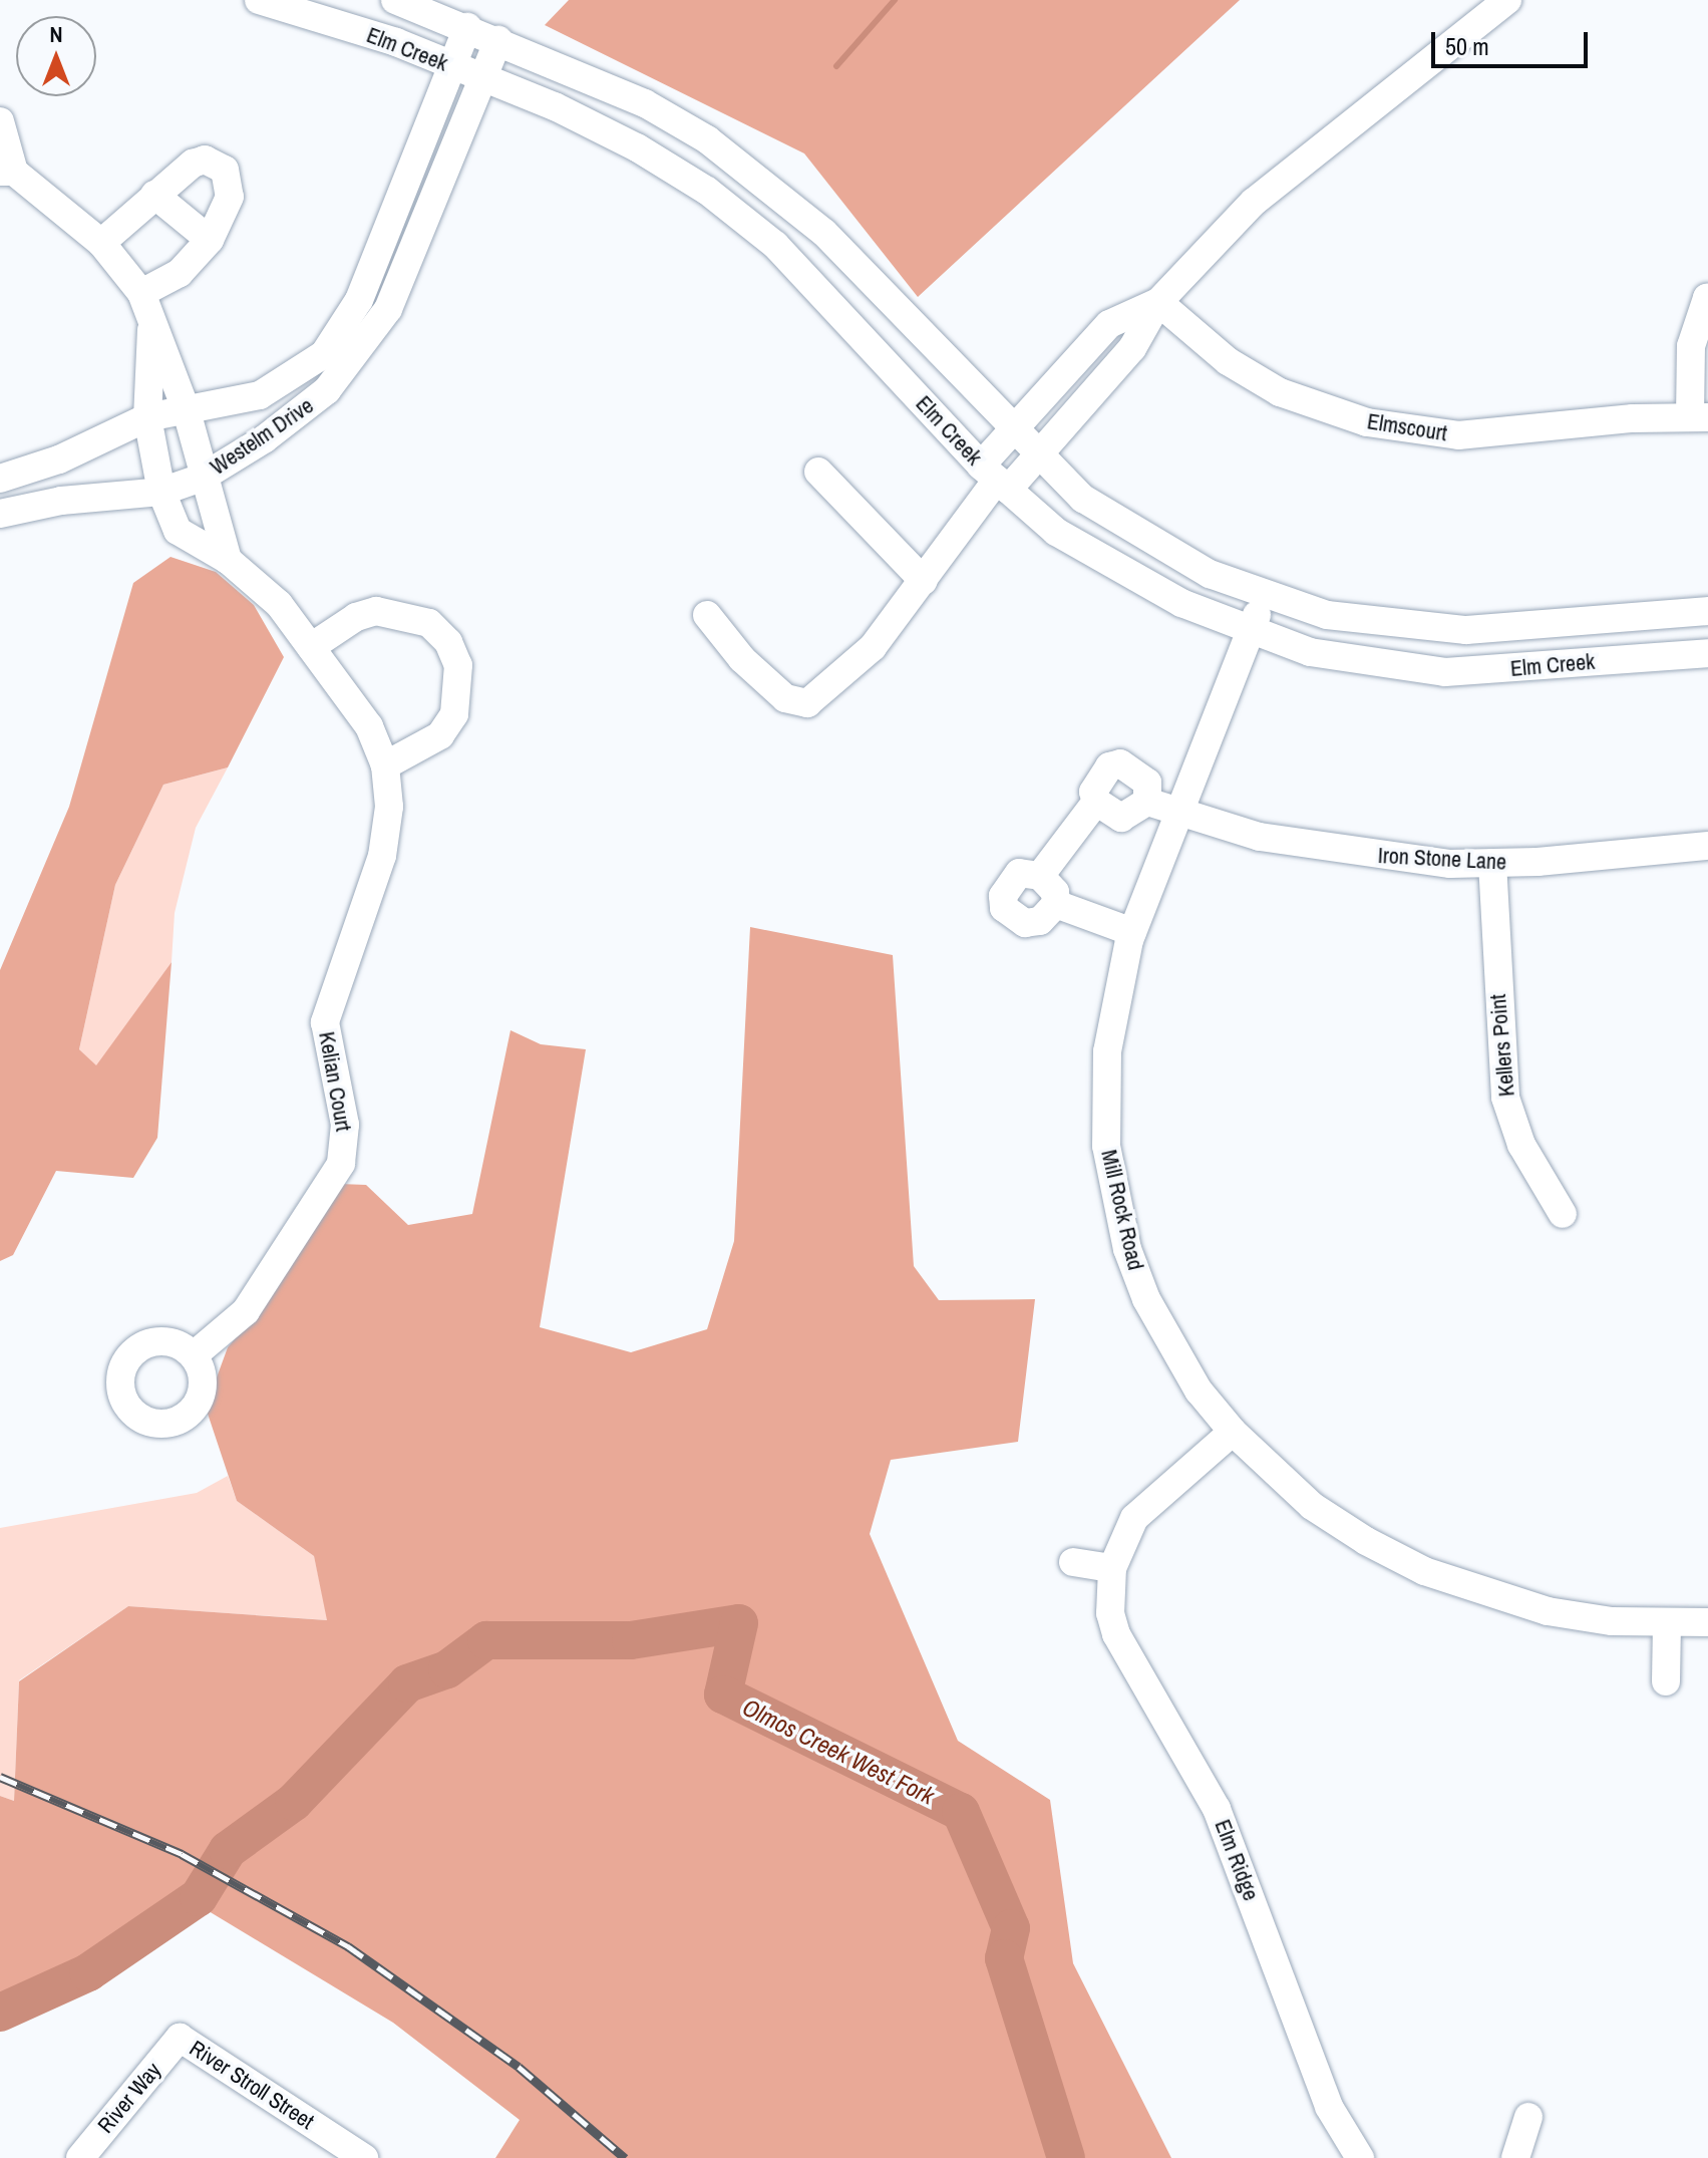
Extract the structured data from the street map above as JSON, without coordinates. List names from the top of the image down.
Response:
{
  "streets": {
    "street": [
      "Elm Creek",
      "Elmscourt",
      "Westelm Drive",
      "Iron Stone Lane",
      "Kellers Point",
      "Kelian Court",
      "Mill Rock Road",
      "Elm Ridge",
      "River Stroll Street",
      "River Way"
    ]
  },
  "crossings": [
    ["Elm Creek", "Westelm Drive"],
    ["Elm Creek", "Mill Rock Road"],
    ["Westelm Drive", "Kelian Court"],
    ["Iron Stone Lane", "Kellers Point"],
    ["Iron Stone Lane", "Mill Rock Road"],
    ["Mill Rock Road", "Elm Ridge"],
    ["River Stroll Street", "River Way"]
  ],
  "water": ["Olmos Creek West Fork"],
  "scale_bar": "50 m",
  "north": "top"
}
